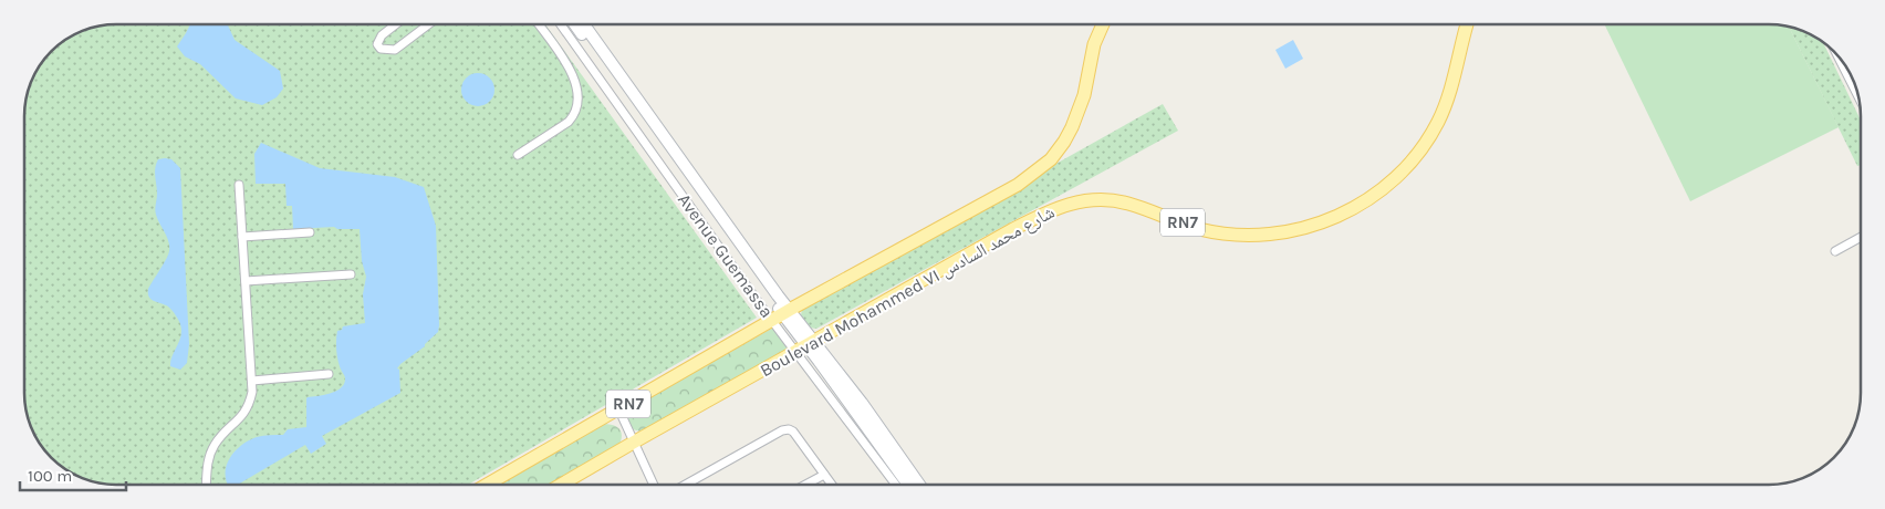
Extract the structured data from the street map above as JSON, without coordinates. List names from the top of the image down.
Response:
{
  "streets": {
    "main road": ["RN7", "Avenue Guemassa", "Boulevard Mohammed VI شارع محمد السادس"]
  },
  "crossings": [
    ["RN7", "Avenue Guemassa"],
    ["Avenue Guemassa", "Boulevard Mohammed VI شارع محمد السادس"]
  ],
  "scale_bar": "100 m"
}
